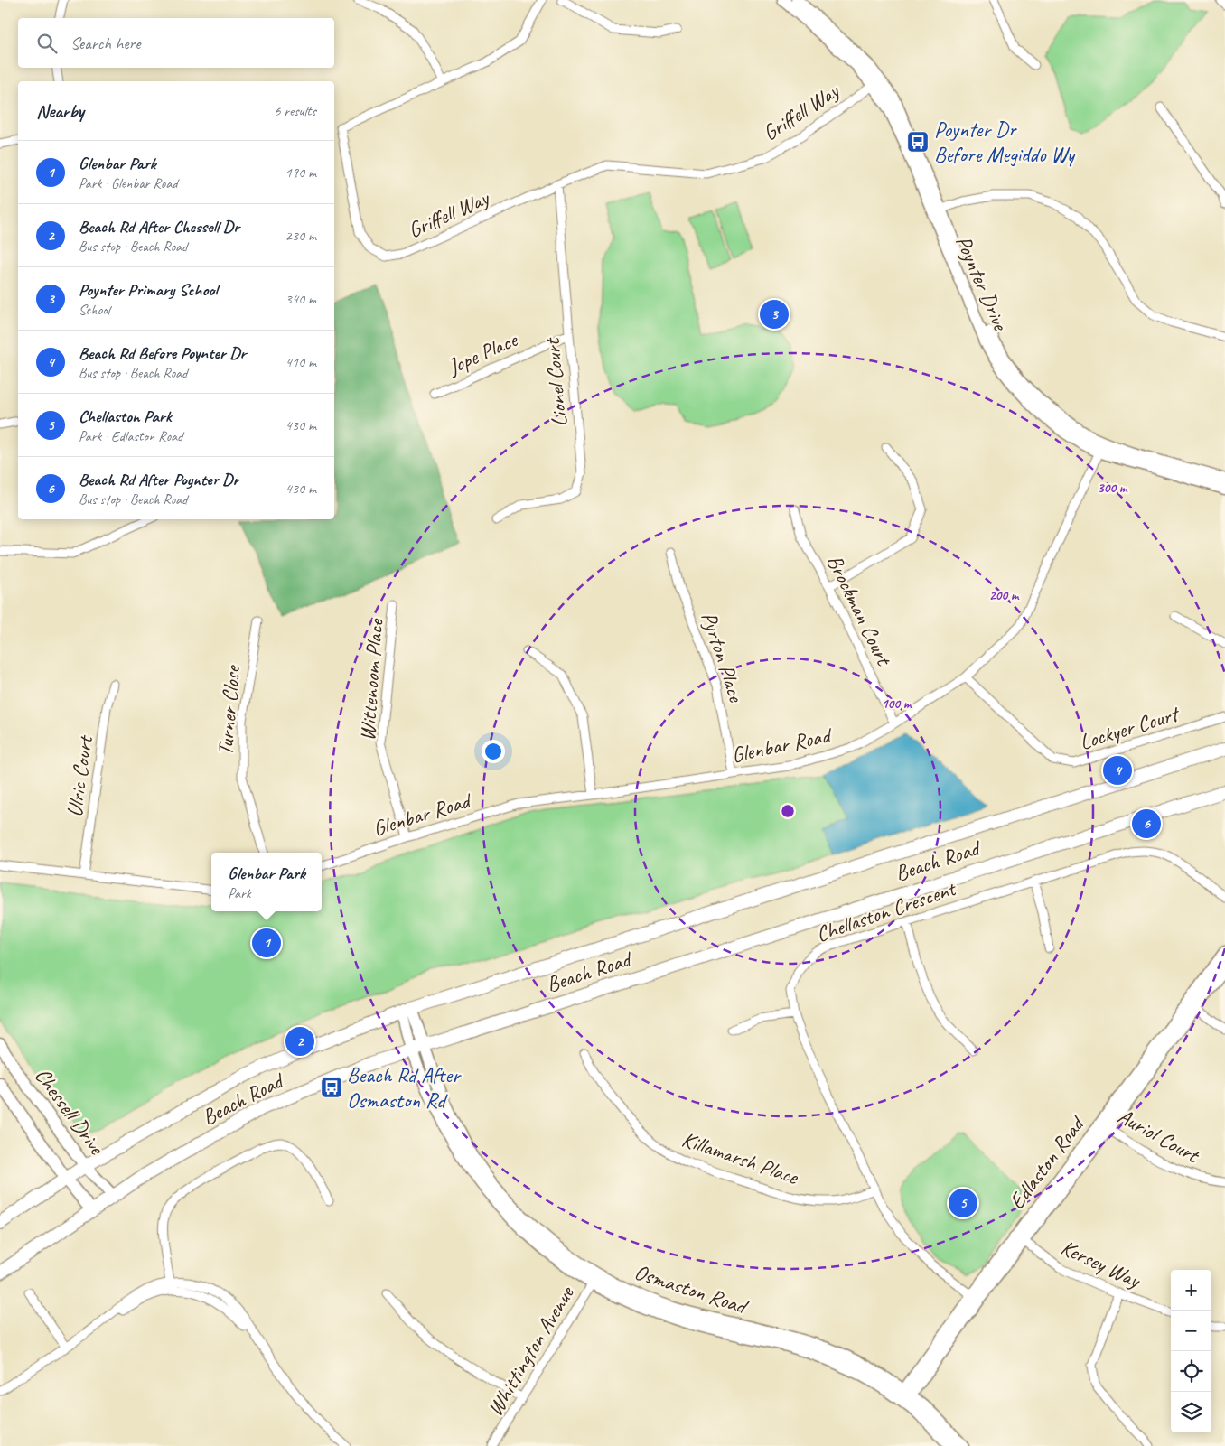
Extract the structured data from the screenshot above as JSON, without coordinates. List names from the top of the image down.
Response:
{
  "streets": {
    "main road": ["Beach Road"],
    "street": [
      "Griffell Way",
      "Poynter Drive",
      "Jope Place",
      "Lionel Court",
      "Brockman Court",
      "Pyrton Place",
      "Wittenoom Place",
      "Turner Close",
      "Lockyer Court",
      "Glenbar Road",
      "Ulric Court",
      "Chellaston Crescent",
      "Chessell Drive",
      "Auriol Court",
      "Killamarsh Place",
      "Edlaston Road",
      "Kersey Way",
      "Osmaston Road",
      "Whittington Avenue"
    ]
  },
  "crossings": [
    ["Griffell Way", "Poynter Drive"],
    ["Griffell Way", "Lionel Court"],
    ["Poynter Drive", "Glenbar Road"],
    ["Jope Place", "Lionel Court"],
    ["Brockman Court", "Glenbar Road"],
    ["Pyrton Place", "Glenbar Road"],
    ["Wittenoom Place", "Glenbar Road"],
    ["Lockyer Court", "Glenbar Road"],
    ["Beach Road", "Chessell Drive"],
    ["Beach Road", "Osmaston Road"],
    ["Chellaston Crescent", "Killamarsh Place"],
    ["Chellaston Crescent", "Edlaston Road"],
    ["Auriol Court", "Edlaston Road"],
    ["Edlaston Road", "Kersey Way"],
    ["Edlaston Road", "Osmaston Road"],
    ["Osmaston Road", "Whittington Avenue"]
  ],
  "places": {
    "bus stop": ["Poynter Dr Before Megiddo Wy", "Beach Rd After Osmaston Rd"]
  },
  "page": {
    "search": "Search here",
    "heading": ["Nearby", "6 results"],
    "list": [
      {
        "mark": "1",
        "name": "Glenbar Park",
        "note": "Park · Glenbar Road",
        "value": "190 m"
      },
      {
        "mark": "2",
        "name": "Beach Rd After Chessell Dr",
        "note": "Bus stop · Beach Road",
        "value": "230 m"
      },
      {
        "mark": "3",
        "name": "Poynter Primary School",
        "note": "School",
        "value": "340 m"
      },
      {
        "mark": "4",
        "name": "Beach Rd Before Poynter Dr",
        "note": "Bus stop · Beach Road",
        "value": "410 m"
      },
      {
        "mark": "5",
        "name": "Chellaston Park",
        "note": "Park · Edlaston Road",
        "value": "430 m"
      },
      {
        "mark": "6",
        "name": "Beach Rd After Poynter Dr",
        "note": "Bus stop · Beach Road",
        "value": "430 m"
      }
    ],
    "pins": [
      "3",
      "4",
      "6",
      "1",
      "2",
      "5"
    ],
    "popup": ["Glenbar Park", "Park"],
    "map_buttons": ["+", "−"]
  },
  "rings": ["300 m", "200 m", "100 m"]
}
